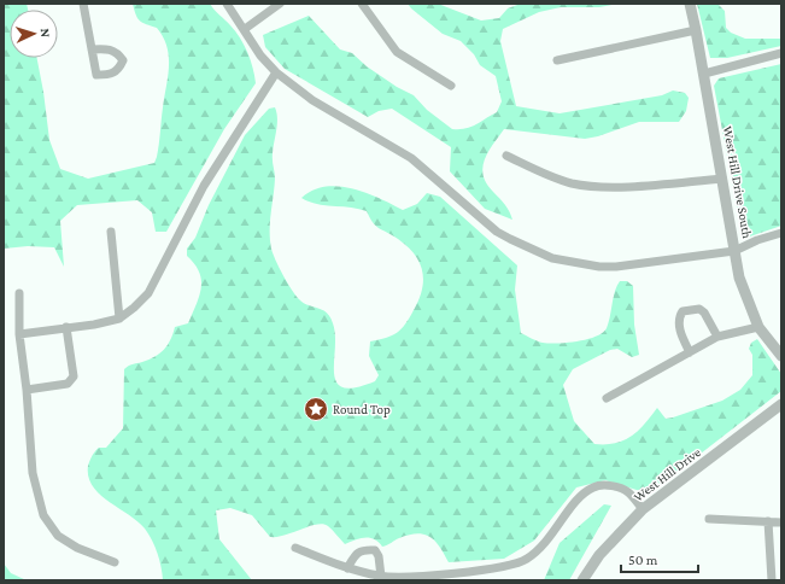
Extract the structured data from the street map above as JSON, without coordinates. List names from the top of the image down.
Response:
{
  "streets": {
    "street": ["West Hill Drive South", "West Hill Drive"]
  },
  "places": {
    "place": ["Round Top"]
  },
  "scale_bar": "50 m",
  "north": "right"
}
